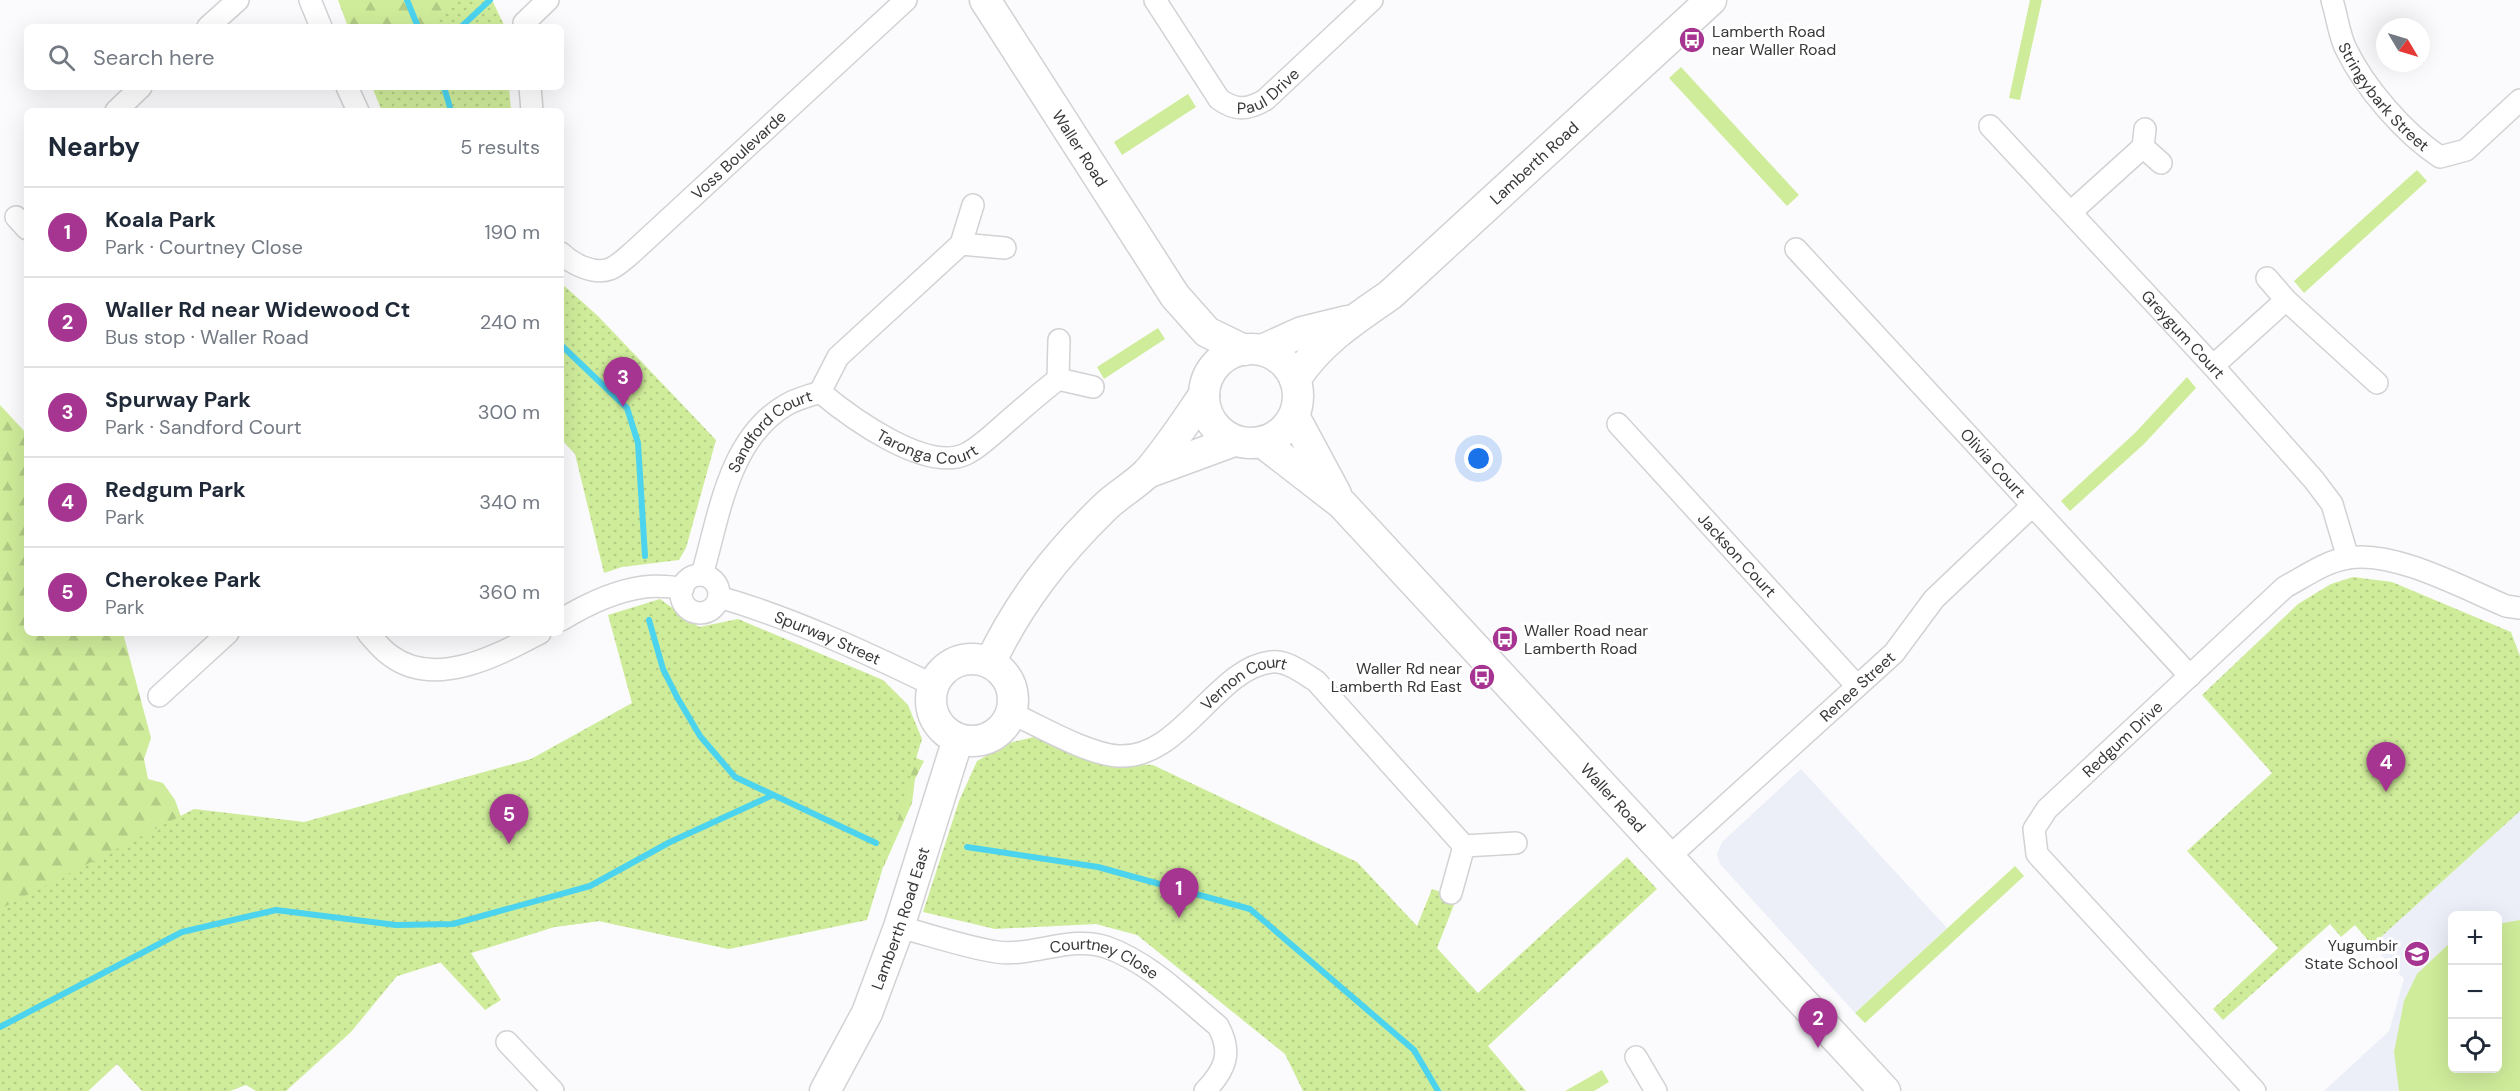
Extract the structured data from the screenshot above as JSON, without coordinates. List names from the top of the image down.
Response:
{
  "streets": {
    "street": [
      "Paul Drive",
      "Stringybark Street",
      "Waller Road",
      "Voss Boulevarde",
      "Lamberth Road",
      "Greygum Court",
      "Sandford Court",
      "Taronga Court",
      "Olivia Court",
      "Jackson Court",
      "Spurway Street",
      "Renee Street",
      "Vernon Court",
      "Redgum Drive",
      "Lamberth Road East",
      "Courtney Close"
    ]
  },
  "crossings": [
    ["Waller Road", "Lamberth Road"],
    ["Waller Road", "Renee Street"],
    ["Greygum Court", "Redgum Drive"],
    ["Sandford Court", "Taronga Court"],
    ["Sandford Court", "Spurway Street"],
    ["Olivia Court", "Renee Street"],
    ["Olivia Court", "Redgum Drive"],
    ["Jackson Court", "Renee Street"],
    ["Spurway Street", "Vernon Court"],
    ["Spurway Street", "Lamberth Road East"],
    ["Vernon Court", "Lamberth Road East"],
    ["Lamberth Road East", "Courtney Close"]
  ],
  "places": {
    "bus stop": ["Lamberth Road near Waller Road", "Waller Road near Lamberth Road", "Waller Rd near Lamberth Rd East"],
    "school or university": ["Yugumbir State School"]
  },
  "north": "bottom right",
  "page": {
    "search": "Search here",
    "heading": ["Nearby", "5 results"],
    "list": [
      {
        "mark": "1",
        "name": "Koala Park",
        "note": "Park · Courtney Close",
        "value": "190 m"
      },
      {
        "mark": "2",
        "name": "Waller Rd near Widewood Ct",
        "note": "Bus stop · Waller Road",
        "value": "240 m"
      },
      {
        "mark": "3",
        "name": "Spurway Park",
        "note": "Park · Sandford Court",
        "value": "300 m"
      },
      {
        "mark": "4",
        "name": "Redgum Park",
        "note": "Park",
        "value": "340 m"
      },
      {
        "mark": "5",
        "name": "Cherokee Park",
        "note": "Park",
        "value": "360 m"
      }
    ],
    "pins": [
      "3",
      "4",
      "5",
      "1",
      "2"
    ],
    "map_buttons": ["+", "−"]
  }
}
